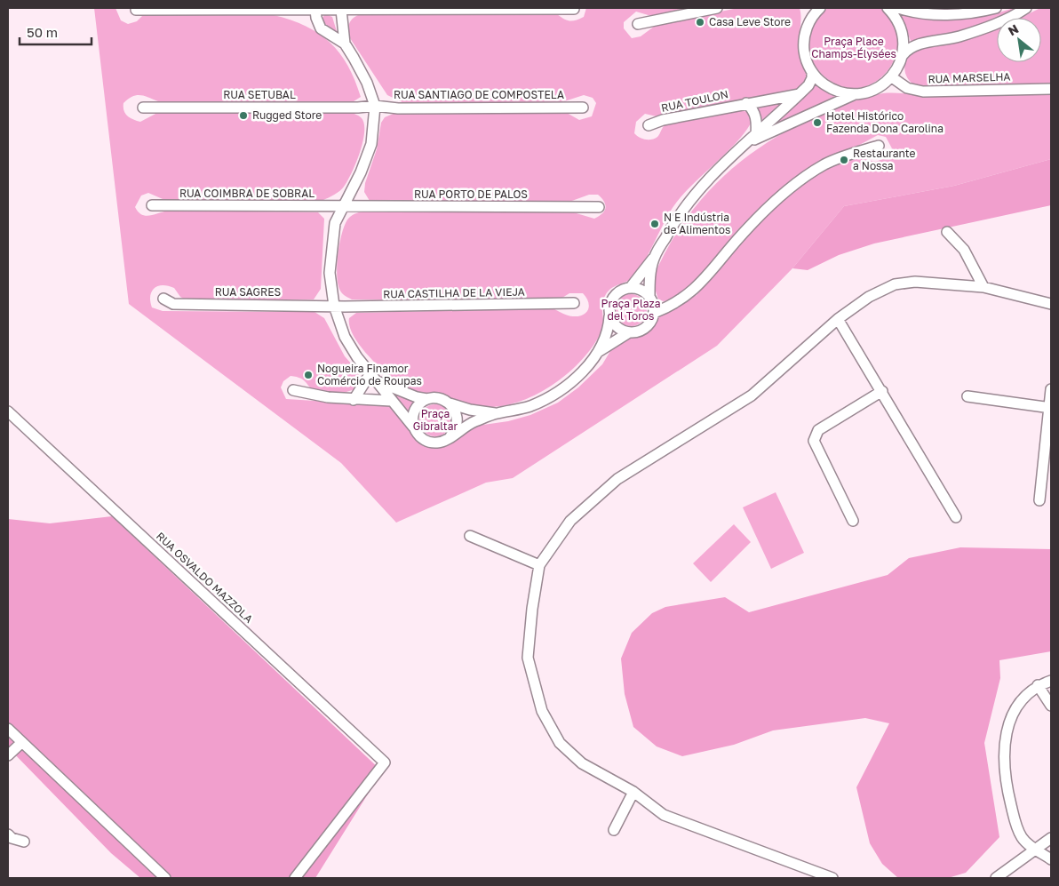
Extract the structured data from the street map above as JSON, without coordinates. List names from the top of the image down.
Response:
{
  "streets": {
    "street": [
      "RUA MARSELHA",
      "RUA SETUBAL",
      "RUA SANTIAGO DE COMPOSTELA",
      "RUA TOULON",
      "RUA COIMBRA DE SOBRAL",
      "RUA PORTO DE PALOS",
      "RUA SAGRES",
      "RUA CASTILHA DE LA VIEJA",
      "RUA OSVALDO MAZZOLA"
    ]
  },
  "crossings": [
    ["RUA SETUBAL", "RUA SANTIAGO DE COMPOSTELA"],
    ["RUA COIMBRA DE SOBRAL", "RUA PORTO DE PALOS"],
    ["RUA SAGRES", "RUA CASTILHA DE LA VIEJA"]
  ],
  "parks": ["Praça Place Champs-Élysées", "Praça Plaza del Toros", "Praça Gibraltar"],
  "places": [
    "Casa Leve Store",
    "Rugged Store",
    "Hotel Histórico Fazenda Dona Carolina",
    "Restaurante a Nossa",
    "N E Indústria de Alimentos",
    "Nogueira Finamor Comércio de Roupas"
  ],
  "scale_bar": "50 m",
  "north": "top left"
}
